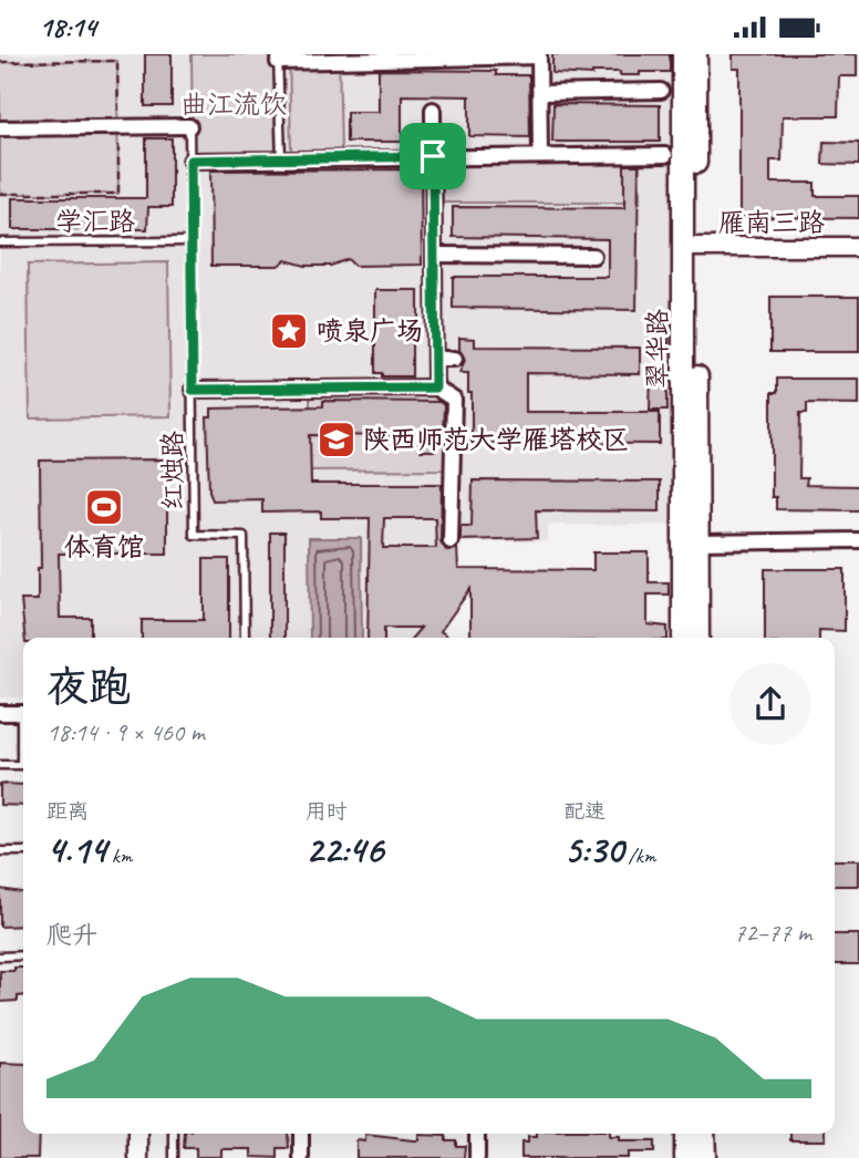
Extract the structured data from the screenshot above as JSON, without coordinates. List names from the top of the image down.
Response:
{
  "streets": {
    "main road": ["翠华路"],
    "street": ["雁南三路"],
    "lane": ["学汇路", "红烛路"]
  },
  "crossings": [
    ["学汇路", "红烛路"],
    ["雁南三路", "翠华路"]
  ],
  "parks": ["曲江流饮"],
  "places": {
    "place": ["喷泉广场"],
    "school or university": ["陕西师范大学雁塔校区"],
    "sports": ["体育馆"]
  },
  "page": {
    "status": "18:14",
    "heading": ["夜跑", "18:14 · 9 × 460 m"],
    "stats": [
      ["距离", "4.14 km"],
      ["用时", "22:46"],
      ["配速", "5:30 /km"]
    ],
    "chart": ["爬升", "72–77 m"]
  }
}
